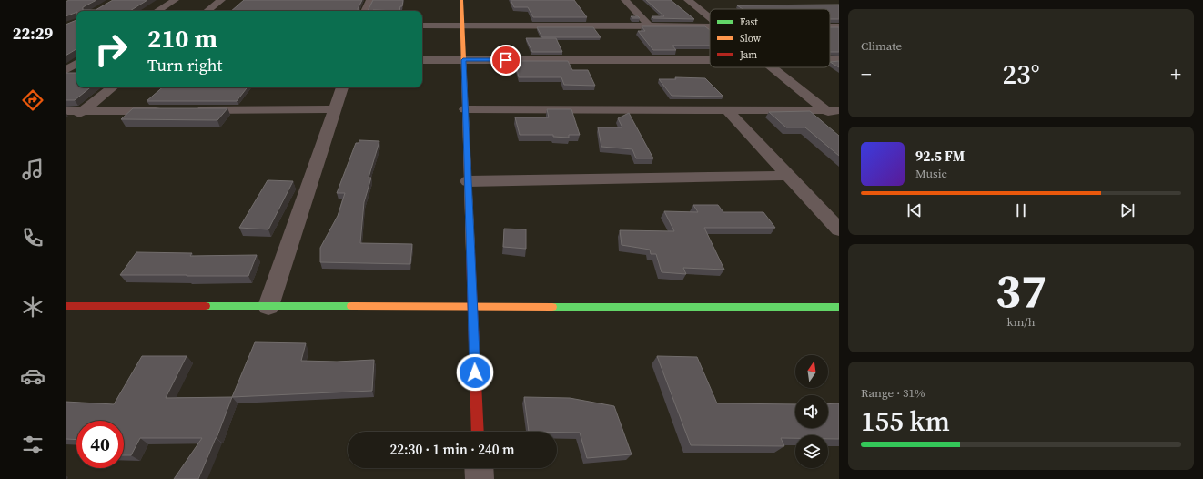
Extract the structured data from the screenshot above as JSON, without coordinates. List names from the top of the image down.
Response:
{
  "legend": ["Fast", "Slow", "Jam"],
  "north": "top",
  "page": {
    "tabs": "22:29",
    "tile": [
      "Climate",
      ["37", "km/h"],
      ["Range · 31%", "155 km"]
    ],
    "turn": ["210 m", "Turn right"],
    "heat": ["−", "23°", "+"],
    "song": ["92.5 FM", "Music"],
    "limit": "40",
    "trip": "22:30 · 1 min · 240 m"
  }
}
